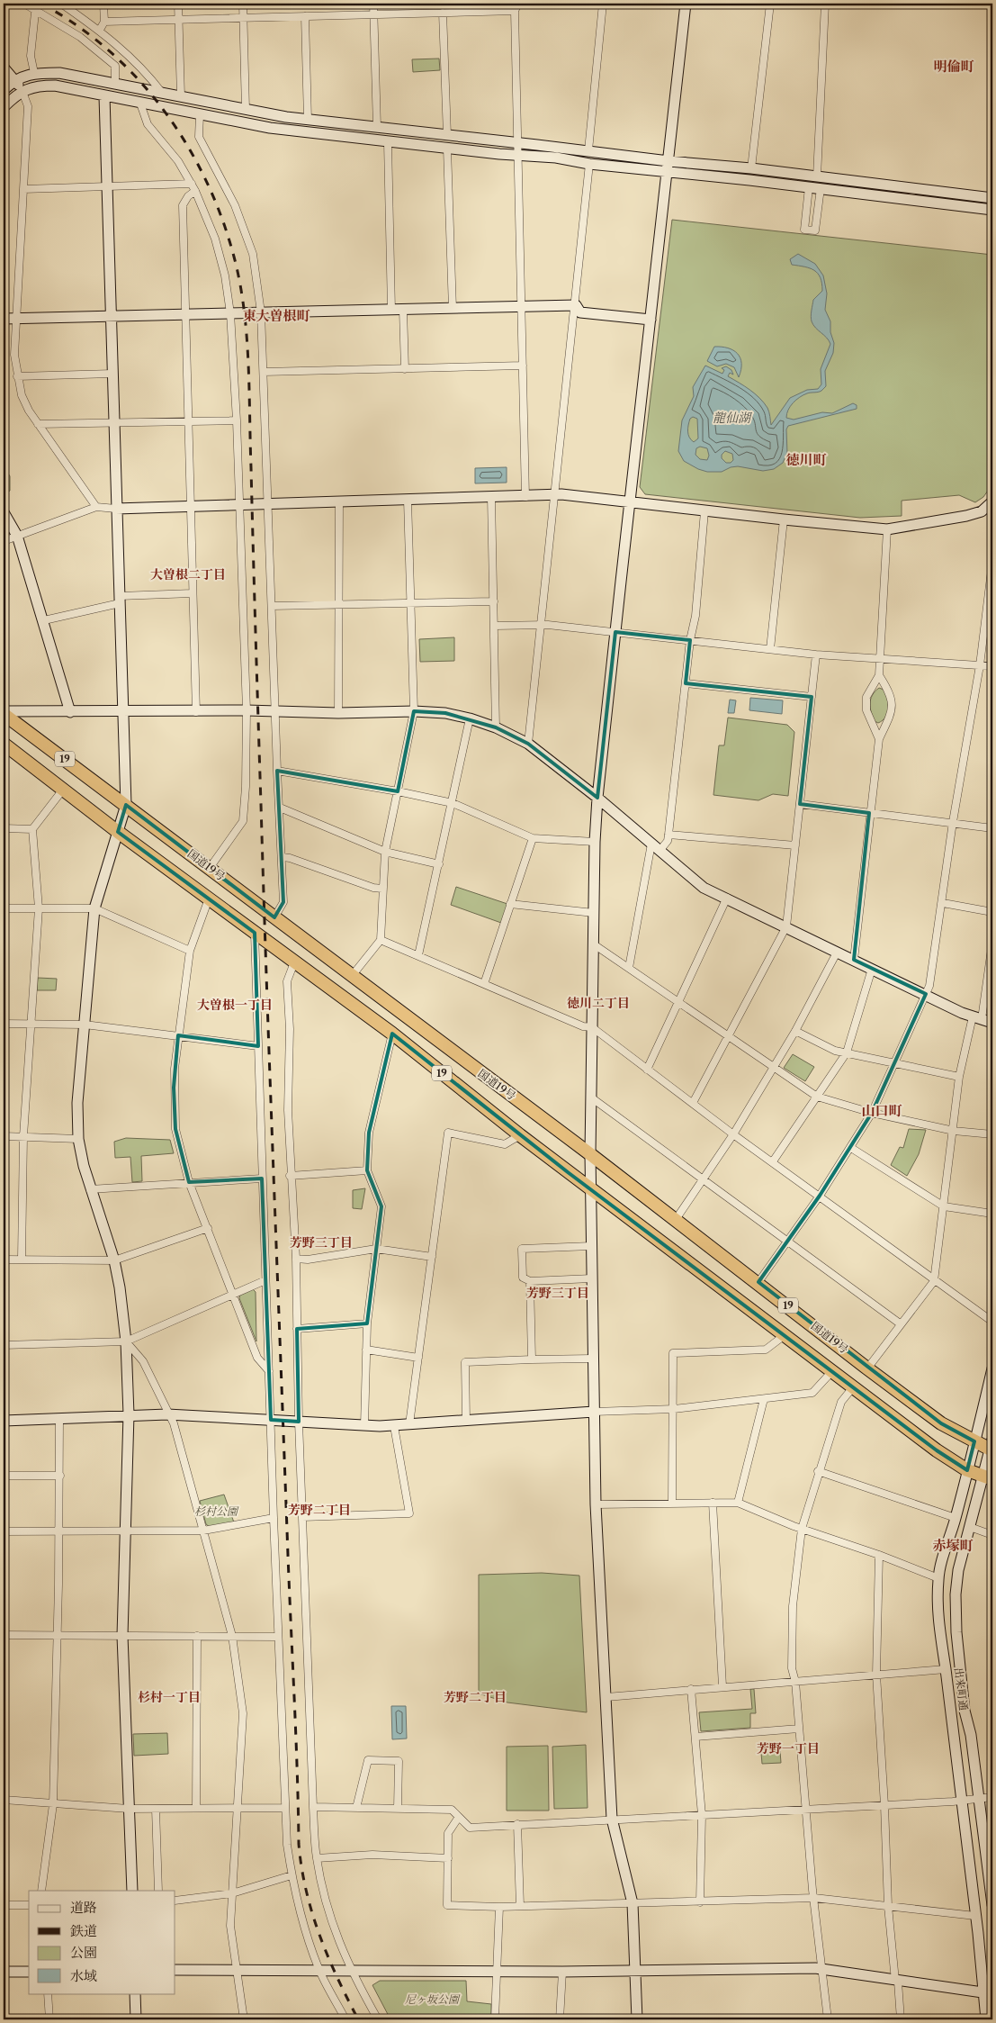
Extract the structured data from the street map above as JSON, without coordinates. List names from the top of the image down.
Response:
{
  "streets": {
    "highway": ["19", "国道19号"],
    "street": ["出来町通"]
  },
  "crossings": [
    ["19", "出来町通"],
    ["国道19号", "出来町通"]
  ],
  "districts": [
    "明倫町",
    "東大曽根町",
    "徳川町",
    "大曽根二丁目",
    "徳川二丁目",
    "大曽根一丁目",
    "山口町",
    "芳野三丁目",
    "芳野三丁目",
    "芳野二丁目",
    "赤塚町",
    "杉村一丁目",
    "芳野二丁目",
    "芳野一丁目"
  ],
  "water": ["龍仙湖"],
  "parks": ["杉村公園", "尼ヶ坂公園"],
  "legend": [
    "道路",
    "鉄道",
    "公園",
    "水域"
  ]
}
